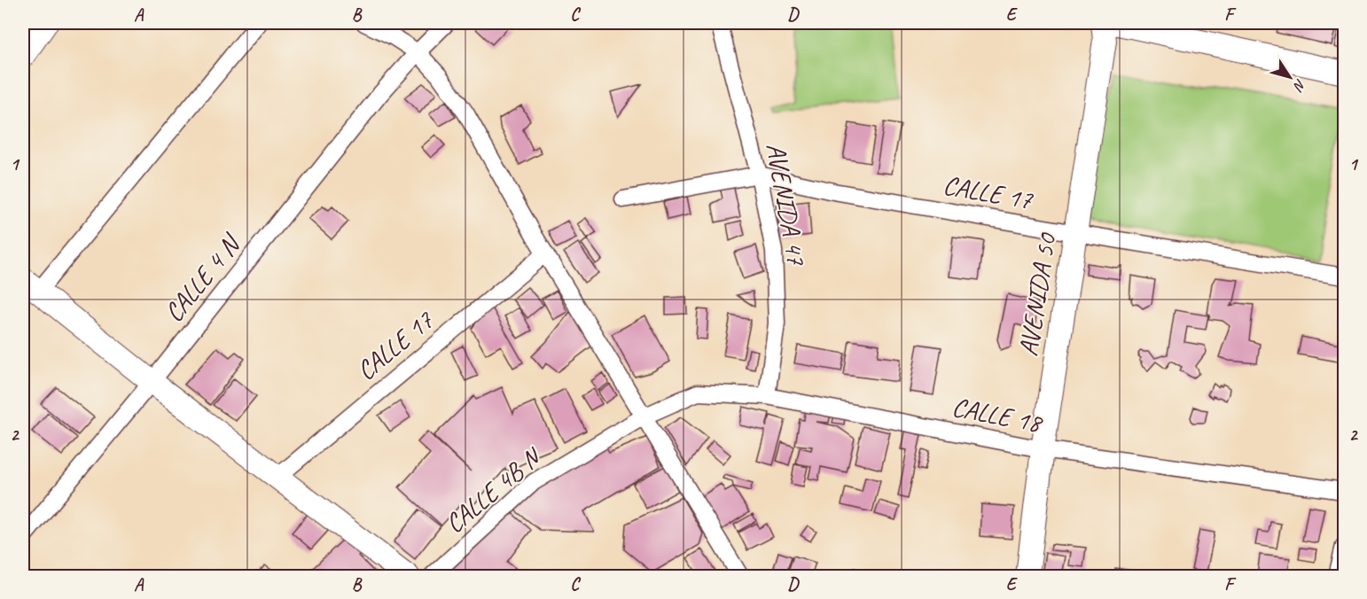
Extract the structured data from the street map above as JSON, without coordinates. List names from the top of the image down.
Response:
{
  "streets": {
    "street": [
      "CALLE 17",
      "AVENIDA 47",
      "CALLE 4 N",
      "AVENIDA 50",
      "CALLE 18",
      "CALLE 4B N"
    ]
  },
  "crossings": [
    ["CALLE 17", "AVENIDA 47"],
    ["CALLE 17", "AVENIDA 50"],
    ["AVENIDA 47", "CALLE 18"],
    ["AVENIDA 50", "CALLE 18"],
    ["CALLE 18", "CALLE 4B N"]
  ],
  "north": "bottom right",
  "grid": {
    "columns": [
      "A",
      "B",
      "C",
      "D",
      "E",
      "F"
    ],
    "rows": ["1", "2"]
  }
}
